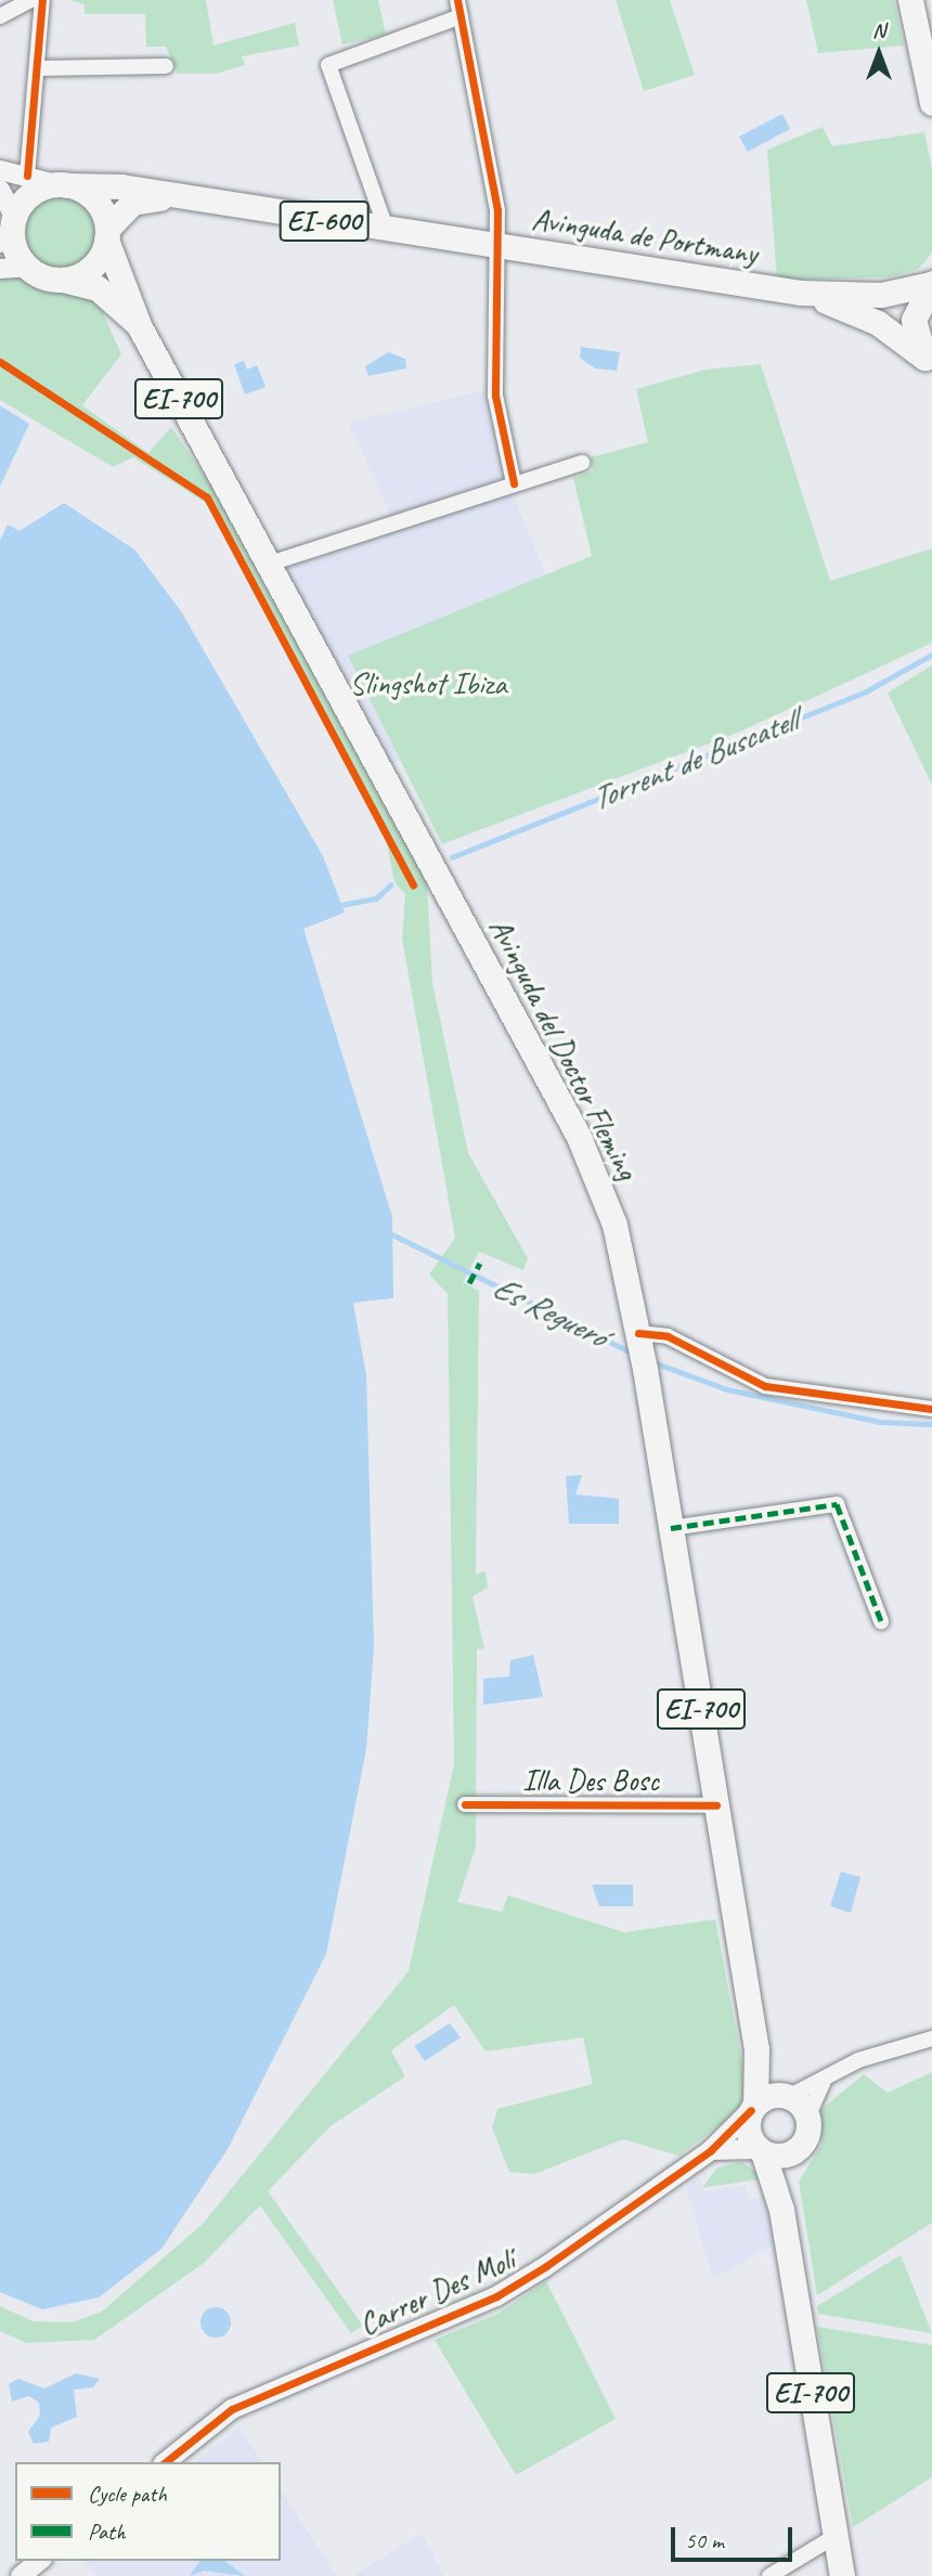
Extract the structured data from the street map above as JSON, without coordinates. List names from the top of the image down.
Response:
{
  "streets": {
    "main road": [
      "EI-600",
      "Avinguda de Portmany",
      "EI-700",
      "Avinguda del Doctor Fleming"
    ],
    "street": ["Illa Des Bosc", "Carrer Des Molí"]
  },
  "crossings": [
    ["EI-600", "Avinguda de Portmany"],
    ["Avinguda de Portmany", "Avinguda del Doctor Fleming"],
    ["Avinguda del Doctor Fleming", "Illa Des Bosc"],
    ["Avinguda del Doctor Fleming", "Carrer Des Molí"]
  ],
  "water": ["Torrent de Buscatell", "Es Regueró"],
  "parks": ["Slingshot Ibiza"],
  "legend": ["Cycle path", "Path"],
  "scale_bar": "50 m",
  "north": "top"
}
